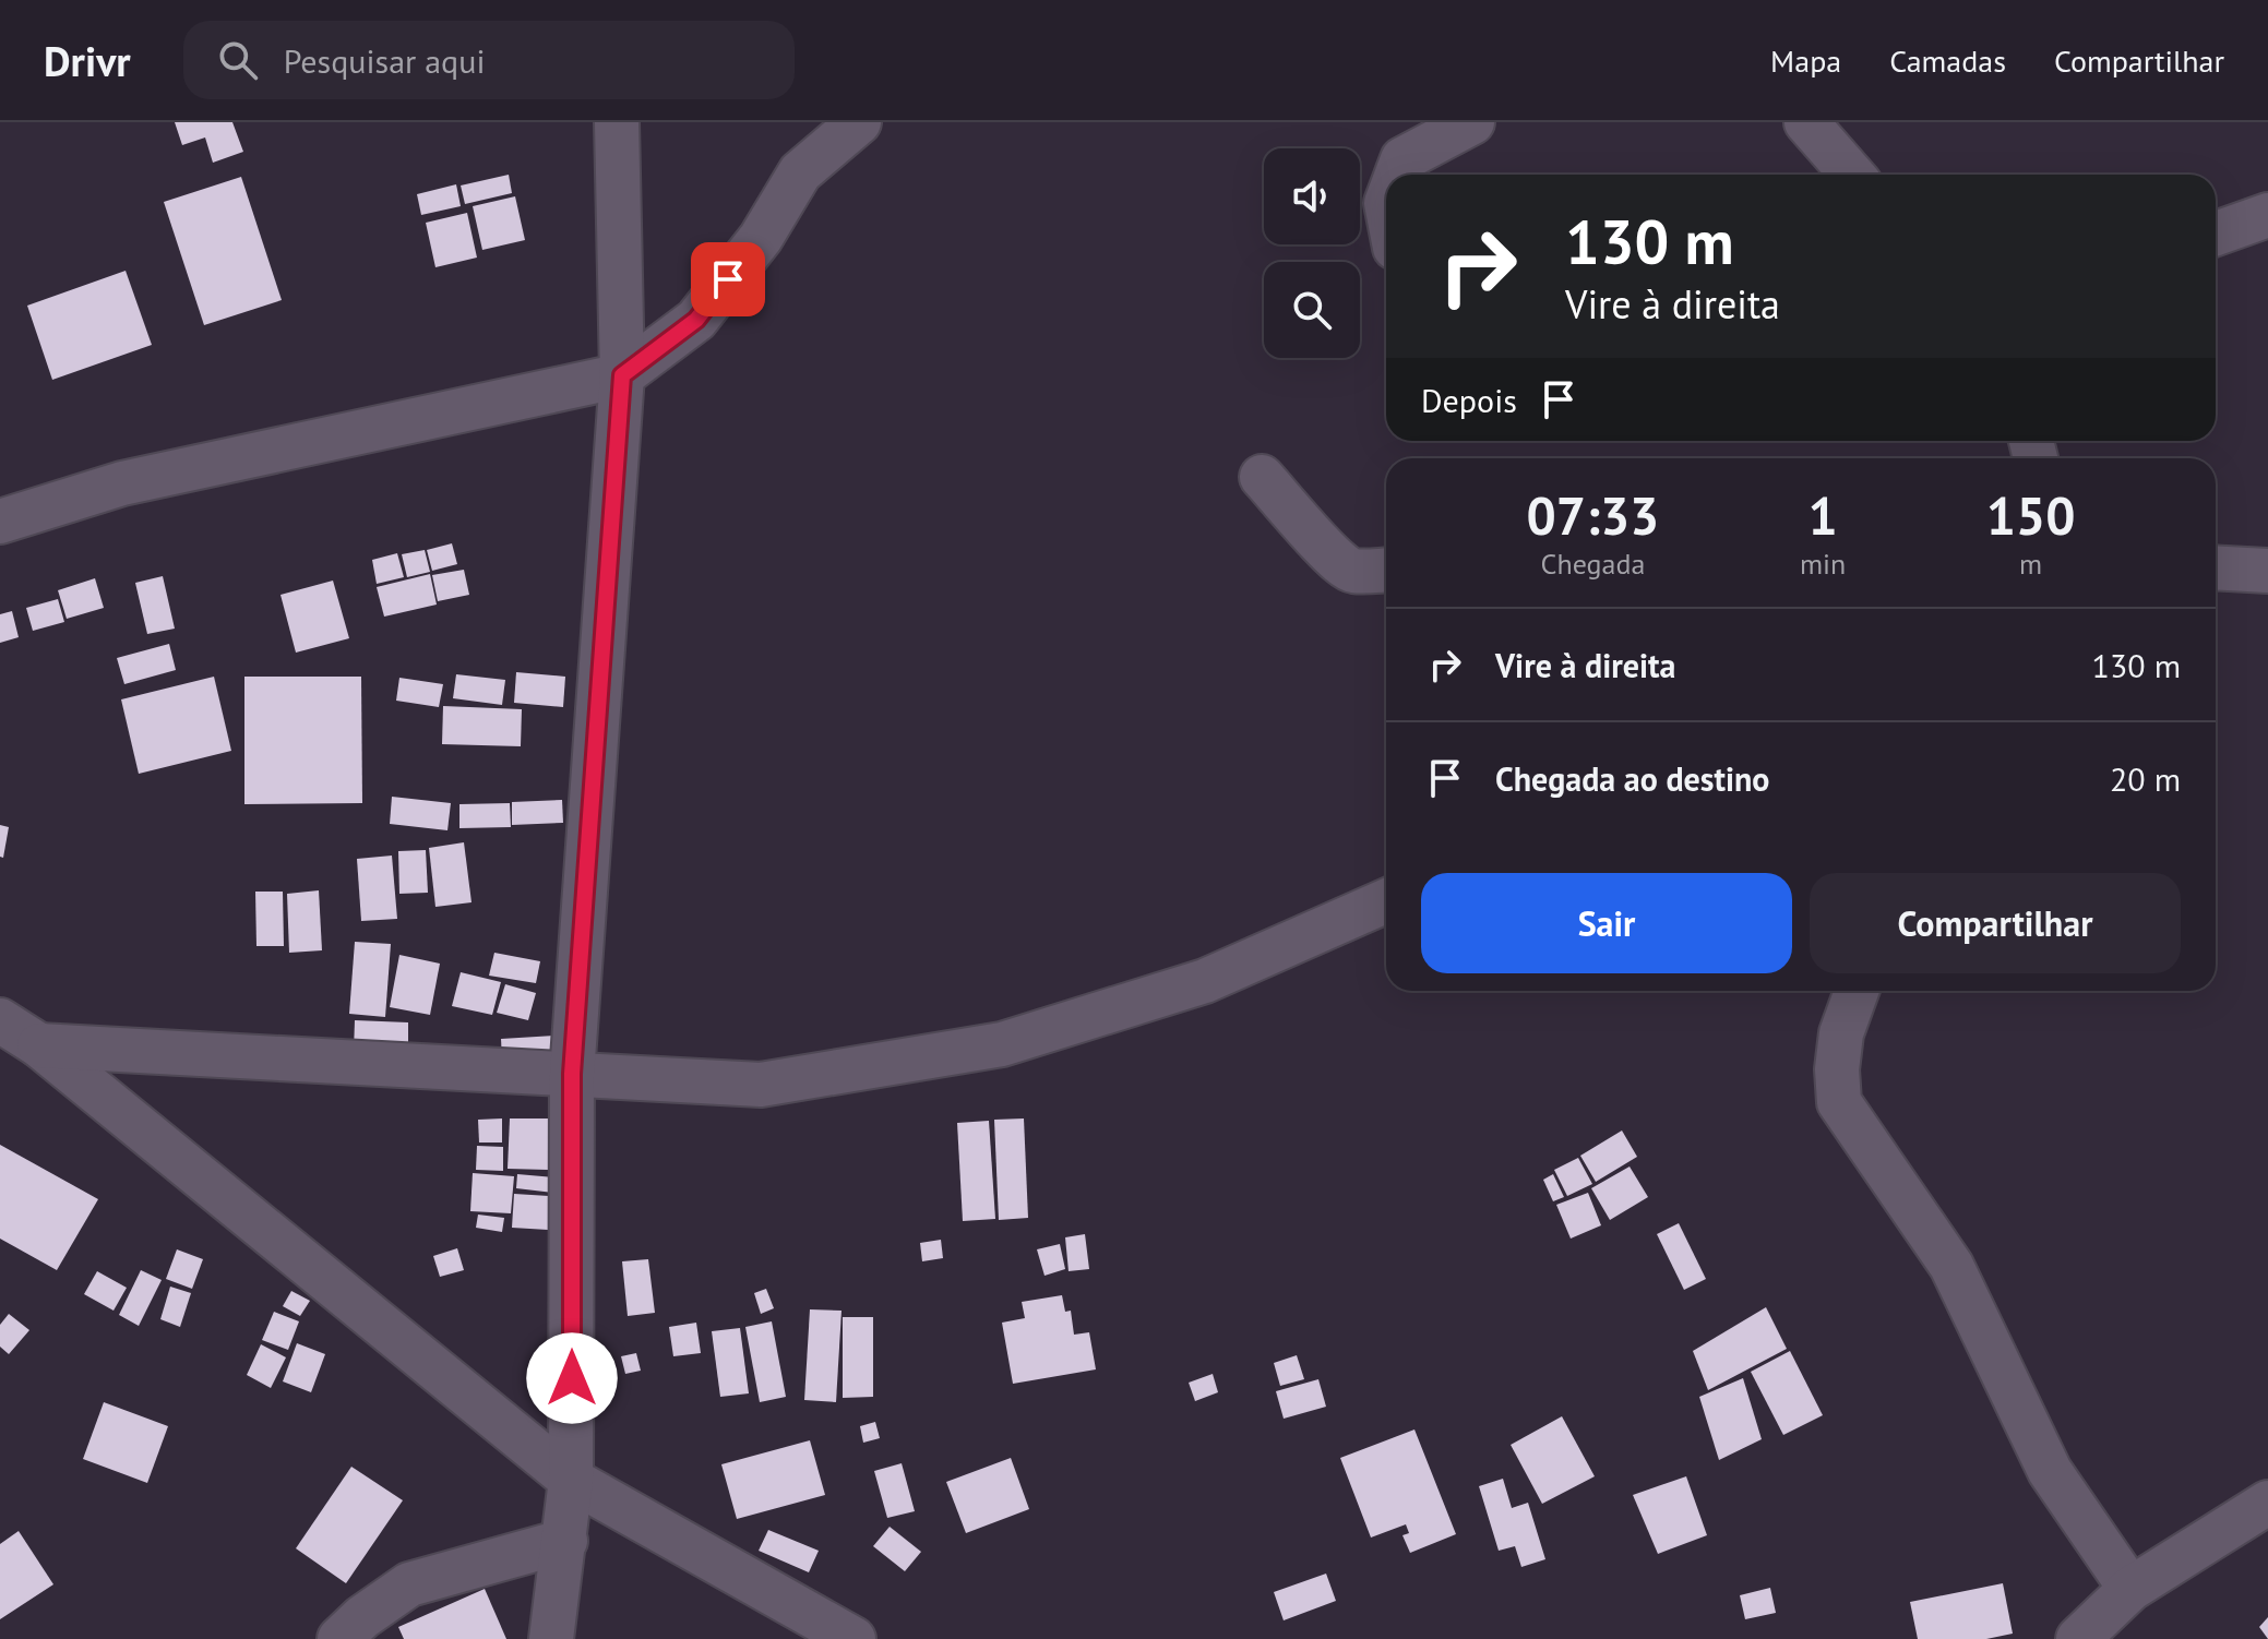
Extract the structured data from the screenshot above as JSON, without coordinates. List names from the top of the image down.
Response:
{
  "page": {
    "header": "Drivr",
    "search": "Pesquisar aqui",
    "nav": ["Mapa", "Camadas", "Compartilhar"],
    "turn": ["130 m", "Vire à direita"],
    "then": "Depois",
    "eta": [
      "07:33",
      "Chegada",
      "1",
      "min",
      "150",
      "m"
    ],
    "list": [
      {
        "name": "Vire à direita",
        "value": "130 m"
      },
      {
        "name": "Chegada ao destino",
        "value": "20 m"
      }
    ],
    "buttons": ["Sair", "Compartilhar"]
  }
}
